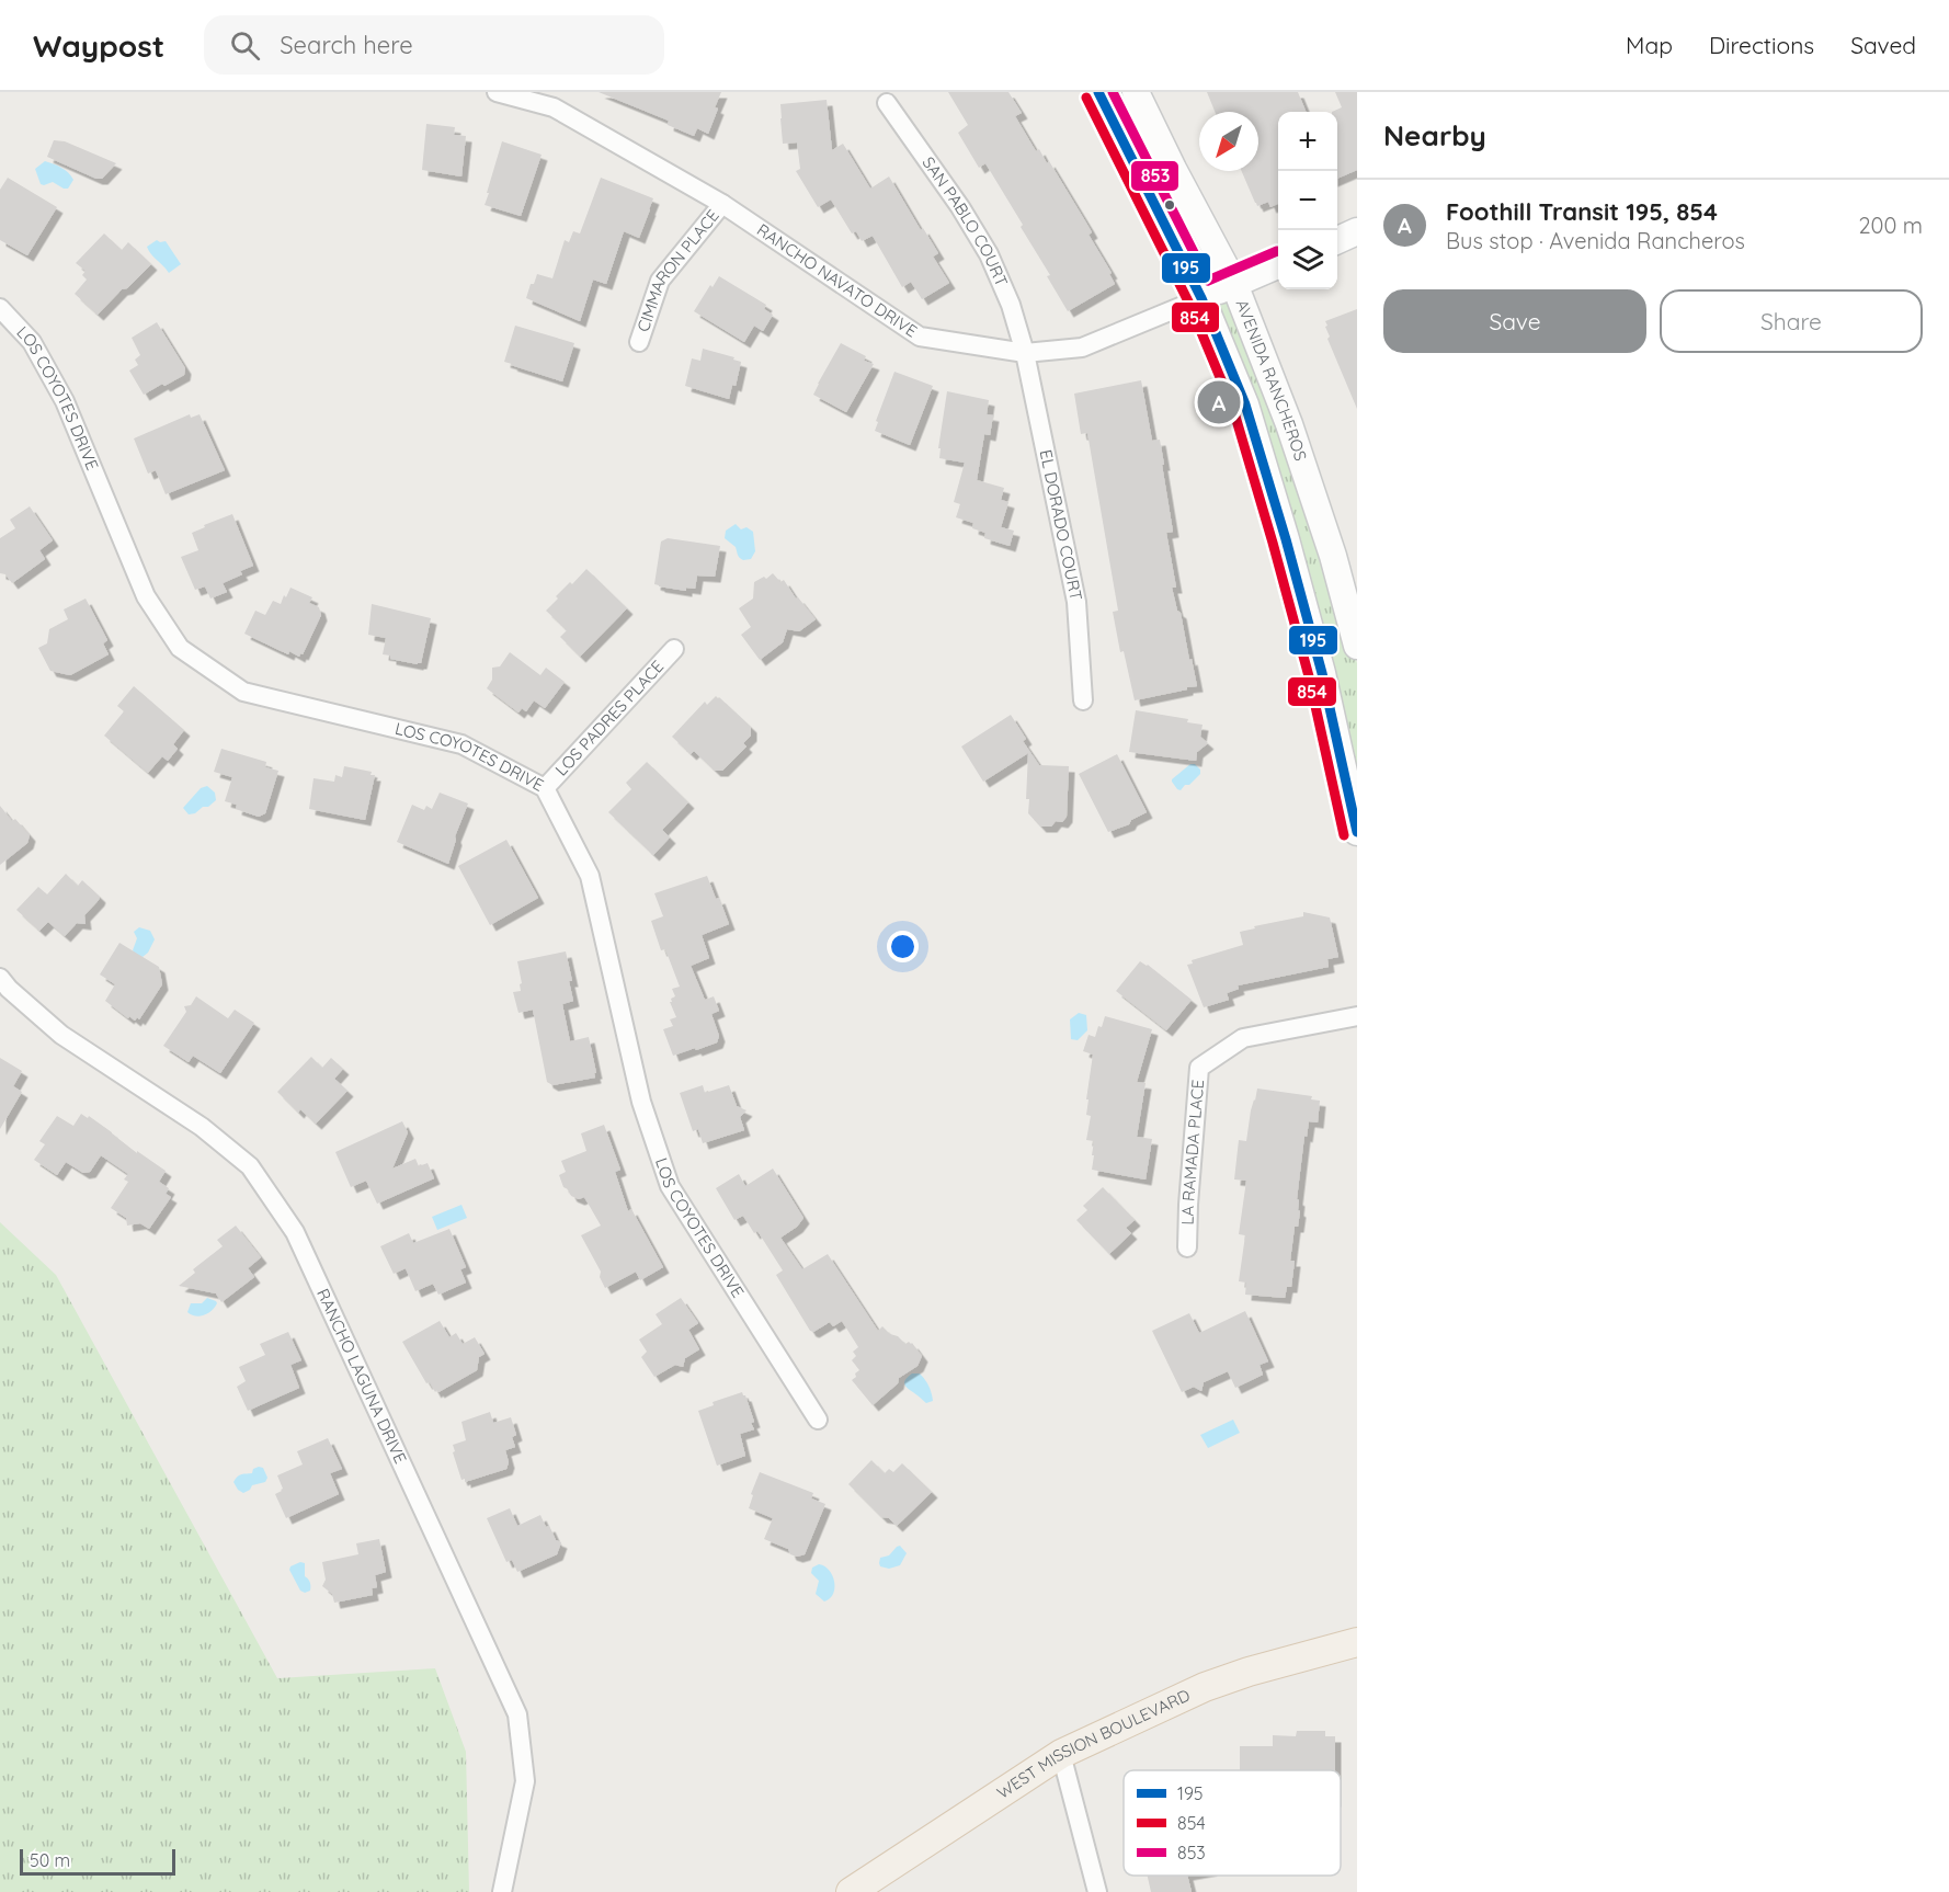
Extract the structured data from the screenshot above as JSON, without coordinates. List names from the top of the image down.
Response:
{
  "streets": {
    "main road": ["AVENIDA RANCHEROS", "WEST MISSION BOULEVARD"],
    "street": [
      "SAN PABLO COURT",
      "CIMMARON PLACE",
      "RANCHO NAVATO DRIVE",
      "LOS COYOTES DRIVE",
      "EL DORADO COURT",
      "LOS PADRES PLACE",
      "LA RAMADA PLACE",
      "RANCHO LAGUNA DRIVE"
    ]
  },
  "crossings": [
    ["SAN PABLO COURT", "RANCHO NAVATO DRIVE"],
    ["SAN PABLO COURT", "EL DORADO COURT"],
    ["CIMMARON PLACE", "RANCHO NAVATO DRIVE"],
    ["RANCHO NAVATO DRIVE", "AVENIDA RANCHEROS"],
    ["RANCHO NAVATO DRIVE", "EL DORADO COURT"],
    ["LOS COYOTES DRIVE", "LOS PADRES PLACE"]
  ],
  "lines": ["transit line 195", "transit line 853", "transit line 854"],
  "legend": ["195", "854", "853"],
  "scale_bar": "50 m",
  "north": "bottom left",
  "page": {
    "header": "Waypost",
    "search": "Search here",
    "nav": ["Map", "Directions", "Saved"],
    "heading": "Nearby",
    "map_buttons": ["+", "−"],
    "list": [
      {
        "mark": "A",
        "name": "Foothill Transit 195, 854",
        "note": "Bus stop · Avenida Rancheros",
        "value": "200 m"
      }
    ],
    "buttons": ["Save", "Share"],
    "pins": "A",
    "scale": "50 m"
  }
}
